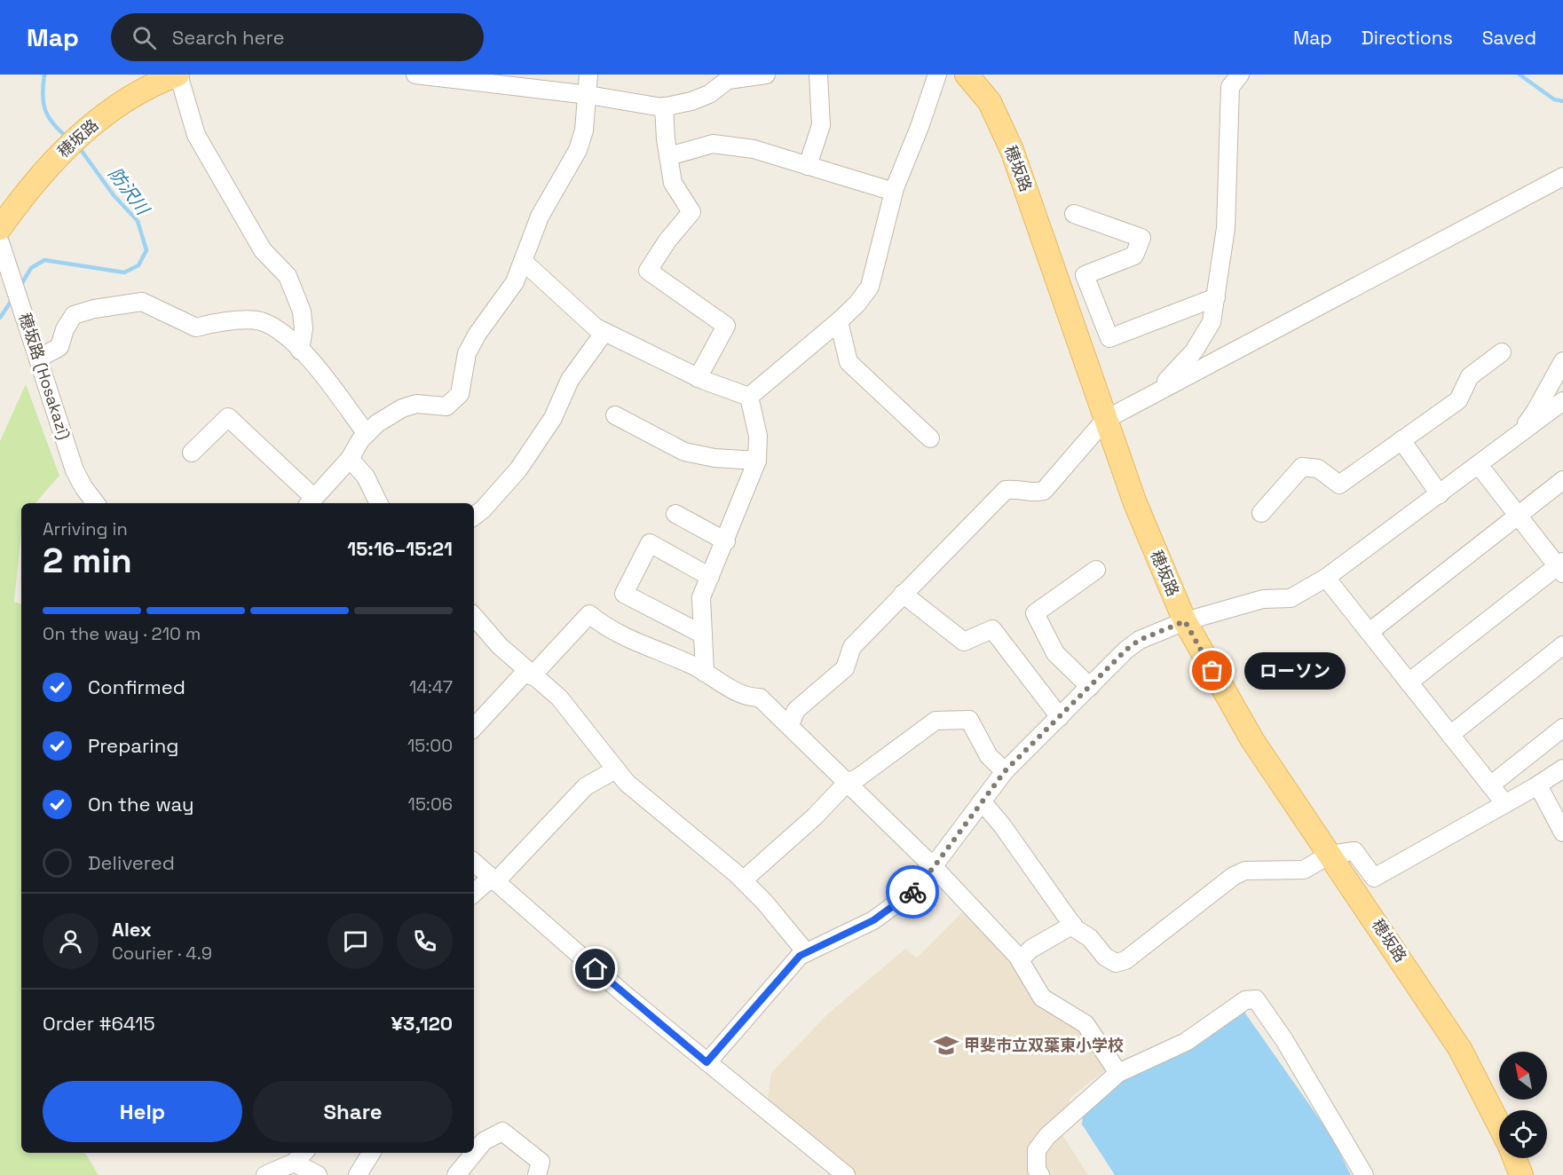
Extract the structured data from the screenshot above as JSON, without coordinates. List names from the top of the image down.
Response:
{
  "streets": {
    "main road": ["穂坂路"],
    "street": ["穂坂路 (Hosakazi)"]
  },
  "water": ["防沢川"],
  "places": {
    "other": ["ローソン"],
    "school or university": ["甲斐市立双葉東小学校"]
  },
  "north": "top left",
  "page": {
    "header": "Map",
    "search": "Search here",
    "nav": ["Map", "Directions", "Saved"],
    "heading": ["2 min", "Arriving in", "15:16–15:21"],
    "panel": [
      "Alex",
      "Courier · 4.9",
      "Order #6415",
      "¥3,120"
    ],
    "bar": "On the way · 210 m",
    "bubble": "ローソン",
    "list": [
      ["Confirmed", "14:47"],
      ["Preparing", "15:00"],
      ["On the way", "15:06"],
      "Delivered"
    ],
    "buttons": ["Help", "Share"]
  }
}
